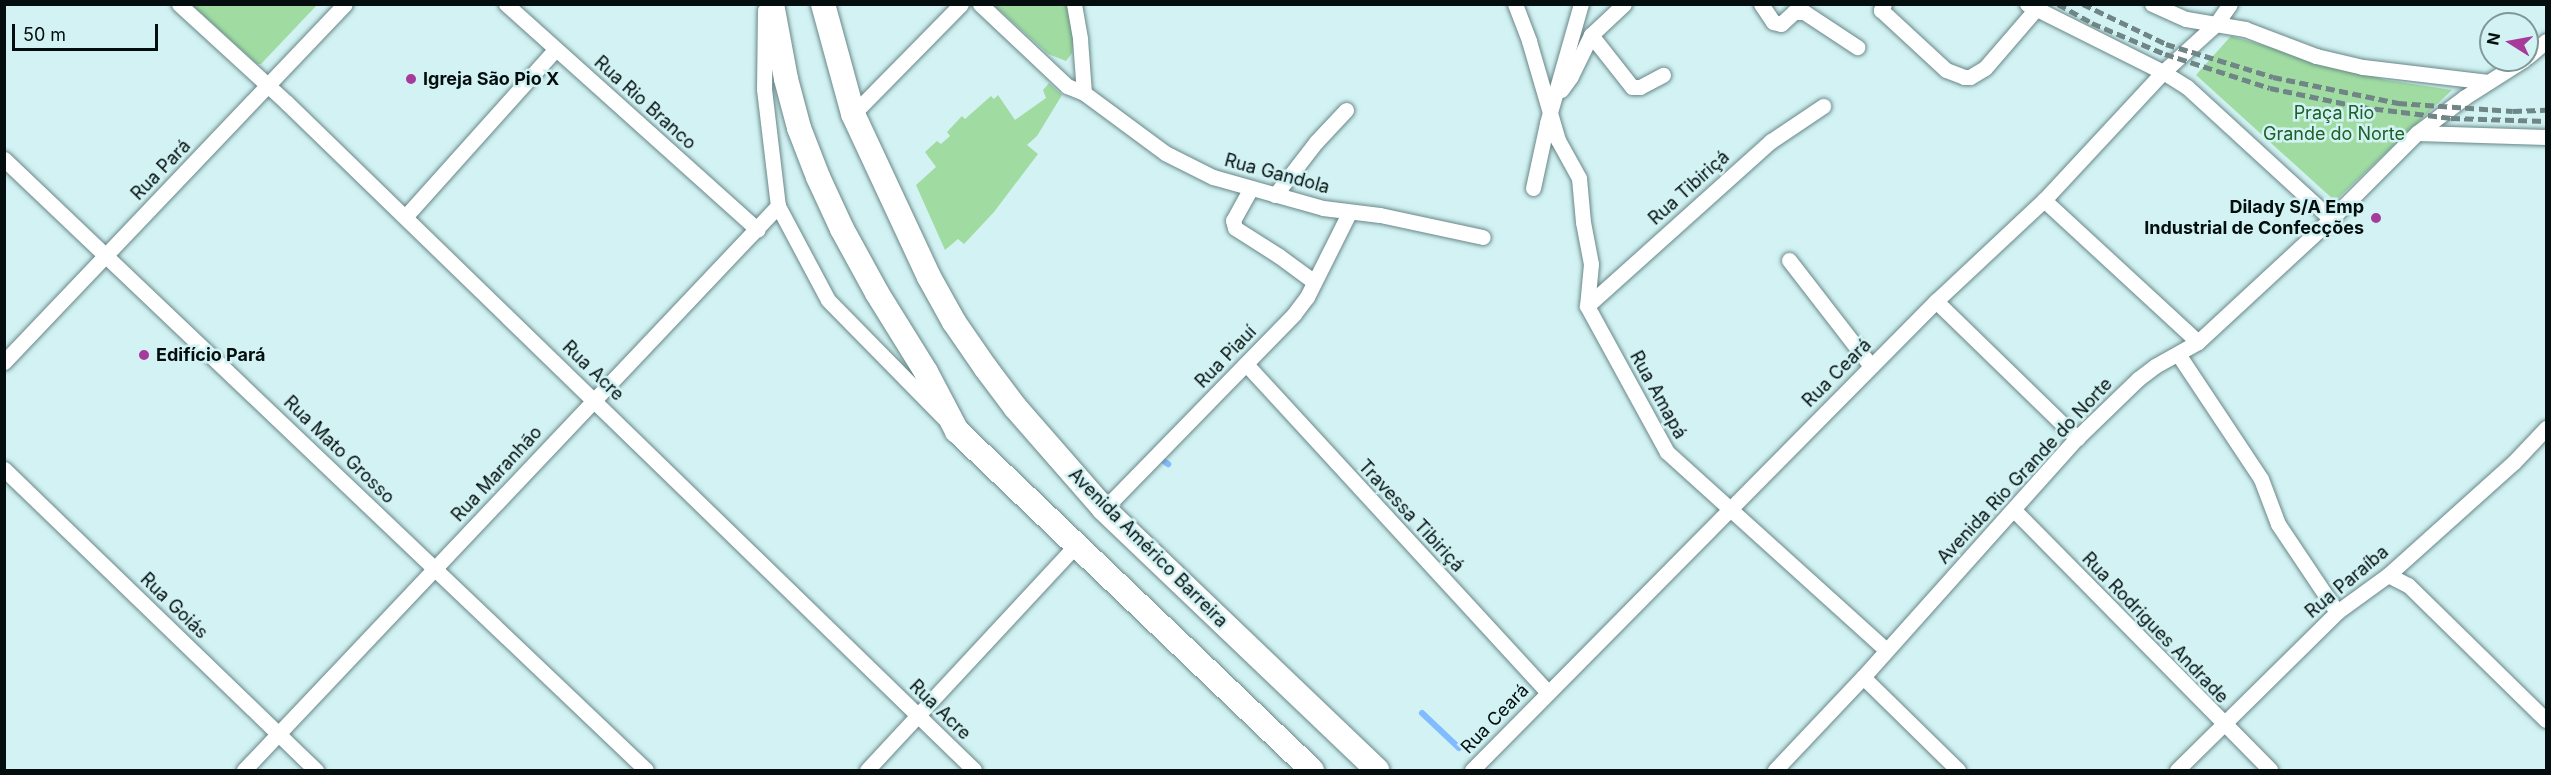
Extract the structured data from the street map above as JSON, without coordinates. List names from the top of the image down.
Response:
{
  "streets": {
    "main road": ["Avenida Américo Barreira"],
    "street": [
      "Rua Rio Branco",
      "Rua Pará",
      "Rua Gandola",
      "Rua Tibiriçá",
      "Rua Piauí",
      "Rua Acre",
      "Rua Ceará",
      "Rua Amapá",
      "Rua Mato Grosso",
      "Avenida Rio Grande do Norte",
      "Rua Maranhão",
      "Travessa Tibiriçá",
      "Rua Paraíba",
      "Rua Goiás",
      "Rua Rodrigues Andrade"
    ]
  },
  "crossings": [
    ["Rua Rio Branco", "Rua Maranhão"],
    ["Rua Pará", "Rua Acre"],
    ["Rua Pará", "Rua Mato Grosso"],
    ["Rua Gandola", "Rua Piauí"],
    ["Rua Tibiriçá", "Rua Amapá"],
    ["Rua Piauí", "Travessa Tibiriçá"],
    ["Rua Piauí", "Avenida Américo Barreira"],
    ["Rua Acre", "Rua Maranhão"],
    ["Rua Ceará", "Rua Amapá"],
    ["Rua Ceará", "Travessa Tibiriçá"],
    ["Rua Amapá", "Avenida Rio Grande do Norte"],
    ["Rua Mato Grosso", "Rua Maranhão"],
    ["Avenida Rio Grande do Norte", "Rua Rodrigues Andrade"],
    ["Rua Maranhão", "Rua Goiás"],
    ["Rua Paraíba", "Rua Rodrigues Andrade"]
  ],
  "parks": ["Praça Rio Grande do Norte"],
  "places": ["Igreja São Pio X", "Dilady S/A Emp Industrial de Confecções", "Edifício Pará"],
  "scale_bar": "50 m",
  "north": "left"
}
